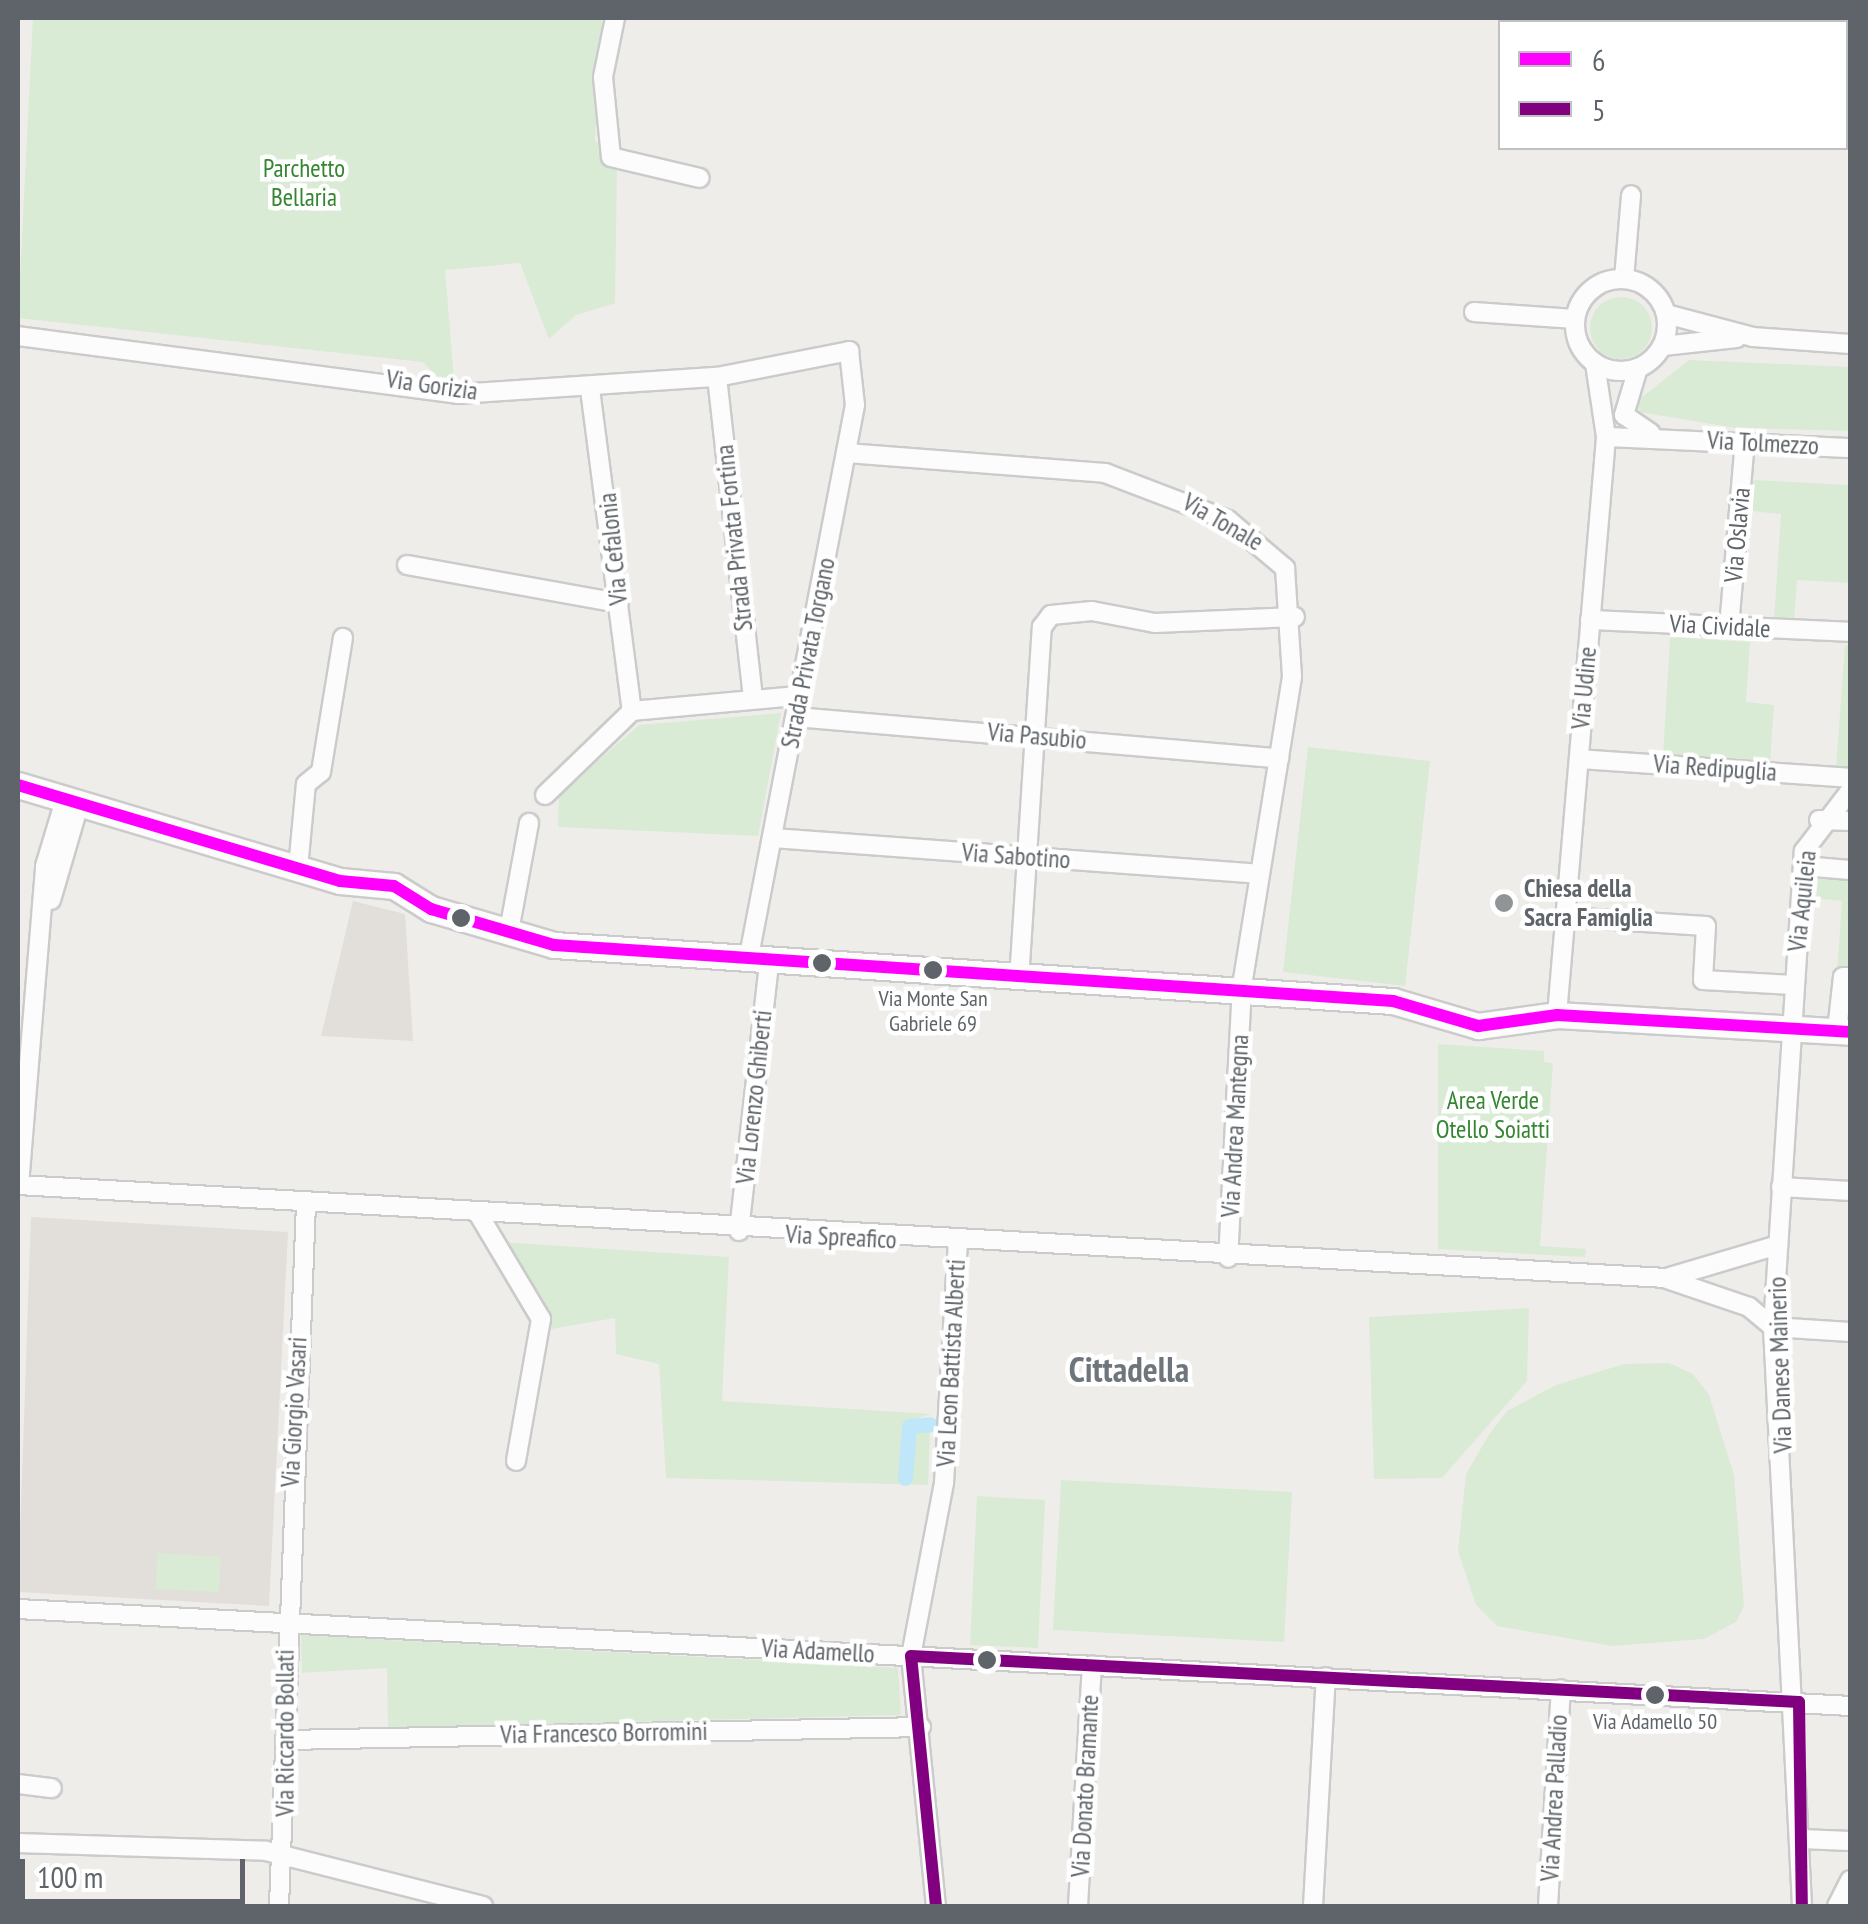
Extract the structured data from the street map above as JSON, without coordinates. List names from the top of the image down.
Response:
{
  "streets": {
    "street": [
      "Via Gorizia",
      "Via Tolmezzo",
      "Via Tonale",
      "Via Oslavia",
      "Strada Privata Fortina",
      "Via Cefalonia",
      "Via Cividale",
      "Strada Privata Torgano",
      "Via Udine",
      "Via Pasubio",
      "Via Redipuglia",
      "Via Sabotino",
      "Via Aquileia",
      "Via Lorenzo Ghiberti",
      "Via Andrea Mantegna",
      "Via Spreafico",
      "Via Leon Battista Alberti",
      "Via Danese Mainerio",
      "Via Giorgio Vasari",
      "Via Adamello",
      "Via Riccardo Bollati",
      "Via Francesco Borromini",
      "Via Donato Bramante",
      "Via Andrea Palladio"
    ]
  },
  "crossings": [
    ["Via Gorizia", "Strada Privata Fortina"],
    ["Via Gorizia", "Via Cefalonia"],
    ["Via Gorizia", "Strada Privata Torgano"],
    ["Via Tolmezzo", "Via Oslavia"],
    ["Via Tolmezzo", "Via Udine"],
    ["Via Tonale", "Strada Privata Torgano"],
    ["Via Tonale", "Via Pasubio"],
    ["Via Tonale", "Via Sabotino"],
    ["Via Tonale", "Via Andrea Mantegna"],
    ["Via Oslavia", "Via Cividale"],
    ["Via Cividale", "Via Udine"],
    ["Strada Privata Torgano", "Via Pasubio"],
    ["Strada Privata Torgano", "Via Sabotino"],
    ["Strada Privata Torgano", "Via Lorenzo Ghiberti"],
    ["Via Udine", "Via Redipuglia"],
    ["Via Aquileia", "Via Danese Mainerio"],
    ["Via Lorenzo Ghiberti", "Via Spreafico"],
    ["Via Andrea Mantegna", "Via Spreafico"],
    ["Via Spreafico", "Via Leon Battista Alberti"],
    ["Via Spreafico", "Via Danese Mainerio"],
    ["Via Spreafico", "Via Giorgio Vasari"],
    ["Via Leon Battista Alberti", "Via Adamello"],
    ["Via Leon Battista Alberti", "Via Francesco Borromini"],
    ["Via Danese Mainerio", "Via Adamello"],
    ["Via Giorgio Vasari", "Via Adamello"],
    ["Via Giorgio Vasari", "Via Riccardo Bollati"],
    ["Via Adamello", "Via Riccardo Bollati"],
    ["Via Adamello", "Via Donato Bramante"],
    ["Via Adamello", "Via Andrea Palladio"],
    ["Via Riccardo Bollati", "Via Francesco Borromini"]
  ],
  "districts": ["Cittadella"],
  "parks": ["Parchetto Bellaria", "Area Verde Otello Soiatti"],
  "places": ["Chiesa della Sacra Famiglia", "Via Monte San Gabriele 69", "Via Adamello 50"],
  "lines": ["transit line 6", "transit line 5"],
  "legend": ["6", "5"],
  "scale_bar": "100 m"
}
